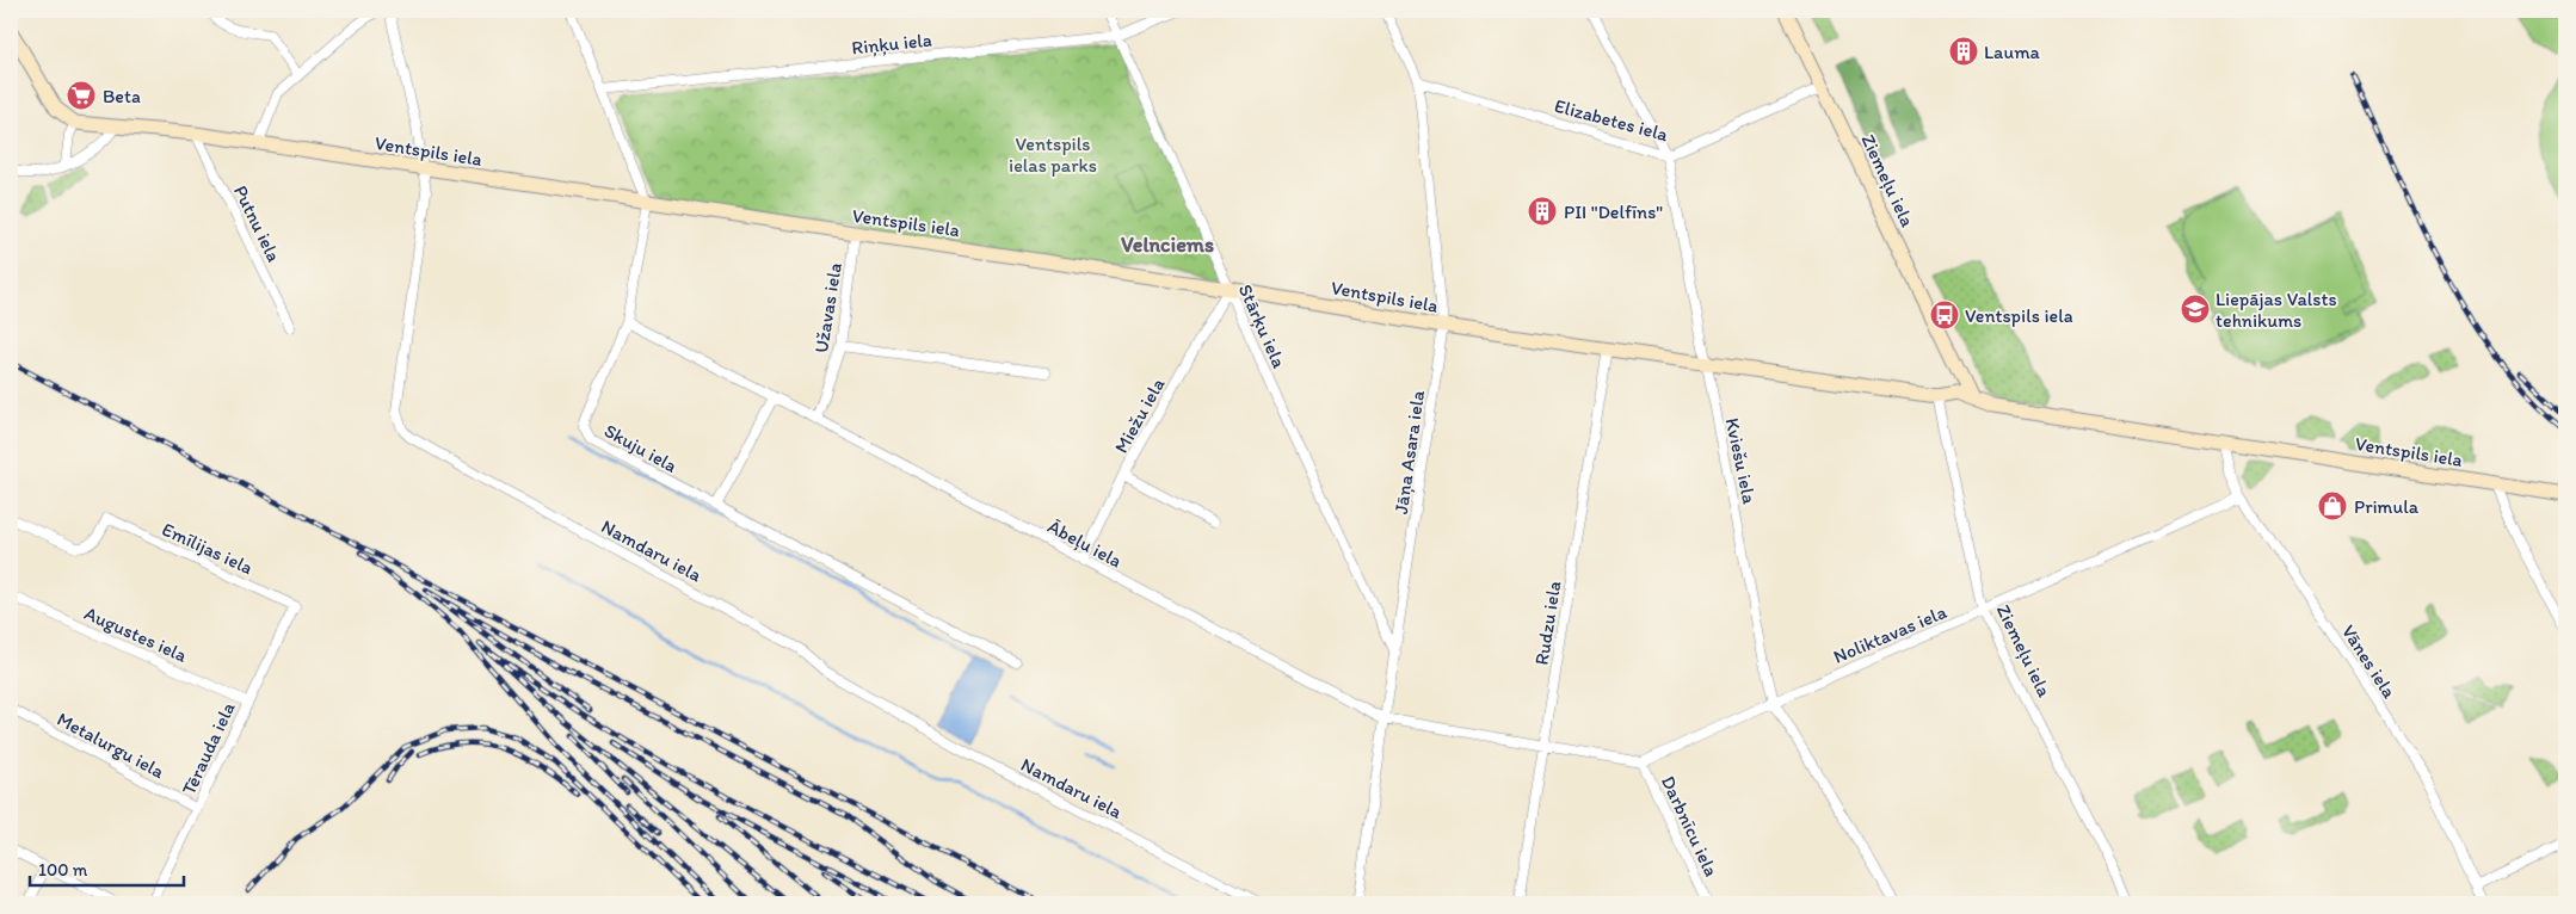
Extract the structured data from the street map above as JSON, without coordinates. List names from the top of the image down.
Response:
{
  "streets": {
    "street": [
      "Riņķu iela",
      "Elizabetes iela",
      "Ventspils iela",
      "Ziemeļu iela",
      "Putnu iela",
      "Užavas iela",
      "Stārķu iela",
      "Miežu iela",
      "Skuju iela",
      "Jāņa Asara iela",
      "Kviešu iela",
      "Ābeļu iela",
      "Emīlijas iela",
      "Namdaru iela",
      "Rudzu iela",
      "Augustes iela",
      "Noliktavas iela",
      "Vānes iela",
      "Metalurgu iela",
      "Tērauda iela",
      "Darbnīcu iela"
    ]
  },
  "crossings": [
    ["Riņķu iela", "Stārķu iela"],
    ["Elizabetes iela", "Ziemeļu iela"],
    ["Elizabetes iela", "Jāņa Asara iela"],
    ["Elizabetes iela", "Kviešu iela"],
    ["Ventspils iela", "Ziemeļu iela"],
    ["Ventspils iela", "Putnu iela"],
    ["Ventspils iela", "Užavas iela"],
    ["Ventspils iela", "Stārķu iela"],
    ["Ventspils iela", "Miežu iela"],
    ["Ventspils iela", "Skuju iela"],
    ["Ventspils iela", "Jāņa Asara iela"],
    ["Ventspils iela", "Kviešu iela"],
    ["Ventspils iela", "Namdaru iela"],
    ["Ventspils iela", "Rudzu iela"],
    ["Ventspils iela", "Vānes iela"],
    ["Ziemeļu iela", "Noliktavas iela"],
    ["Užavas iela", "Ābeļu iela"],
    ["Stārķu iela", "Miežu iela"],
    ["Stārķu iela", "Jāņa Asara iela"],
    ["Miežu iela", "Ābeļu iela"],
    ["Skuju iela", "Ābeļu iela"],
    ["Jāņa Asara iela", "Ābeļu iela"],
    ["Kviešu iela", "Noliktavas iela"],
    ["Ābeļu iela", "Rudzu iela"],
    ["Emīlijas iela", "Tērauda iela"],
    ["Augustes iela", "Tērauda iela"],
    ["Noliktavas iela", "Vānes iela"],
    ["Noliktavas iela", "Darbnīcu iela"],
    ["Metalurgu iela", "Tērauda iela"]
  ],
  "districts": ["Velnciems"],
  "parks": ["Ventspils ielas parks"],
  "places": {
    "building": ["Lauma", "PII \"Delfīns\""],
    "supermarket": ["Beta"],
    "school or university": ["Liepājas Valsts tehnikums"],
    "bus stop": ["Ventspils iela"],
    "shop": ["Primula"]
  },
  "scale_bar": "100 m"
}
